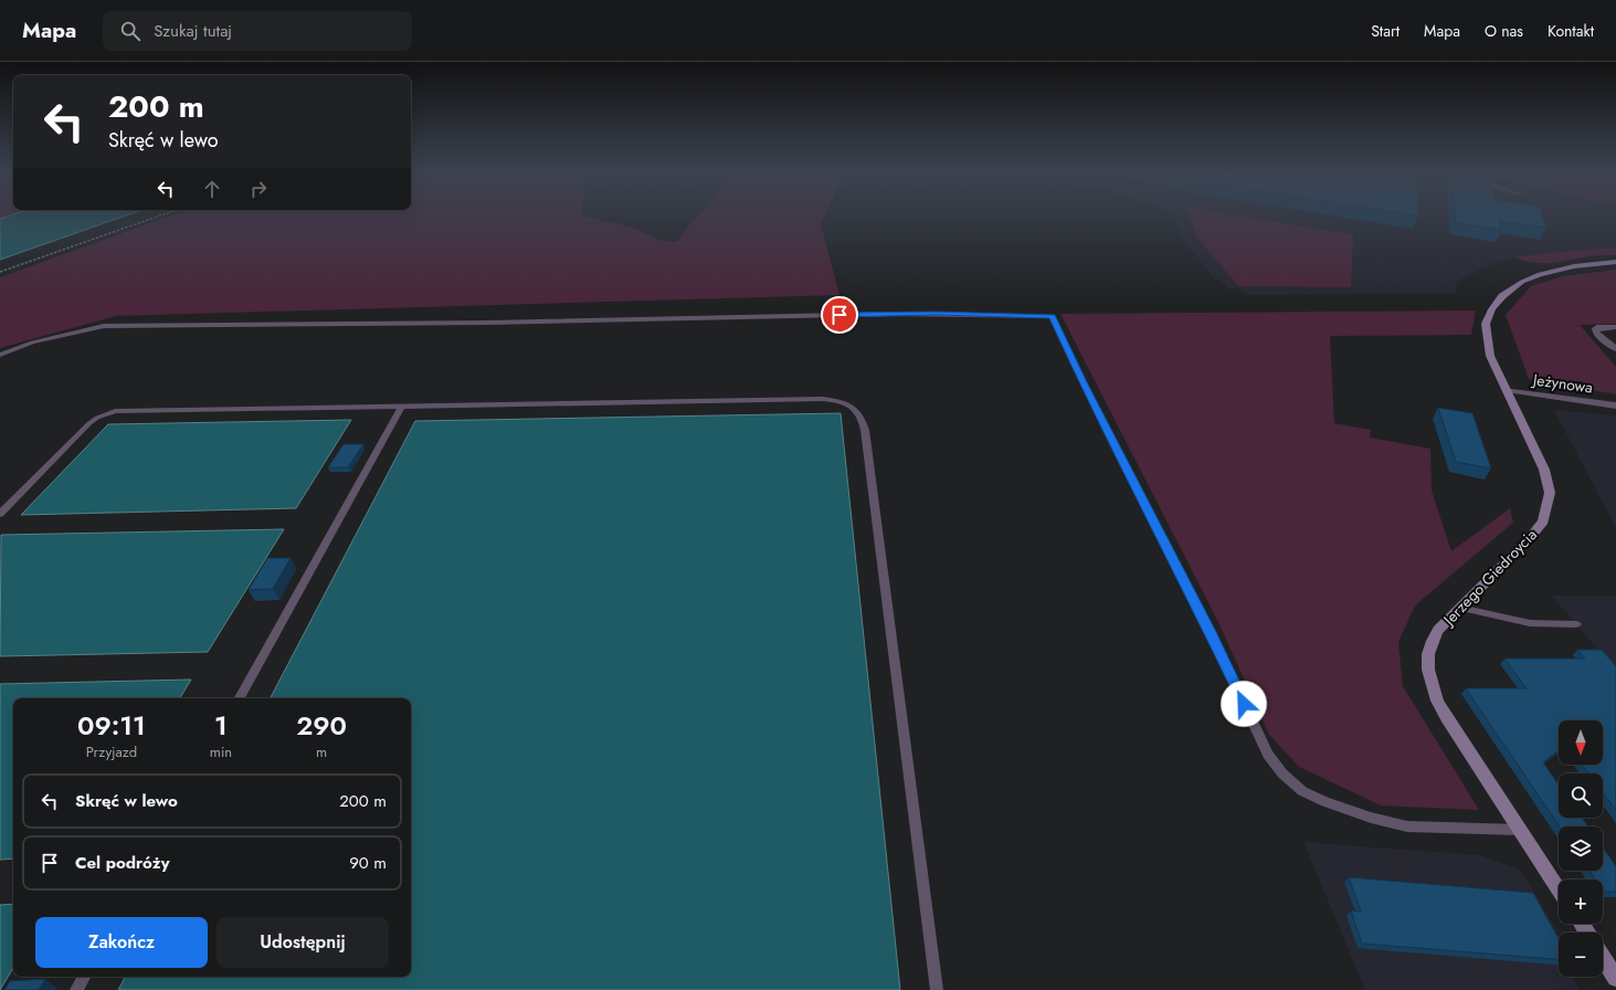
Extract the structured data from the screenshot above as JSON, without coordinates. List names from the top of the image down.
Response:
{
  "streets": {
    "street": ["Jeżynowa", "Jerzego Giedroycia"]
  },
  "crossings": [
    ["Jeżynowa", "Jerzego Giedroycia"]
  ],
  "north": "bottom",
  "page": {
    "header": "Mapa",
    "search": "Szukaj tutaj",
    "nav": [
      "Start",
      "Mapa",
      "O nas",
      "Kontakt"
    ],
    "turn": ["200 m", "Skręć w lewo"],
    "eta": [
      "09:11",
      "Przyjazd",
      "1",
      "min",
      "290",
      "m"
    ],
    "map_buttons": ["+", "−"],
    "list": [
      {
        "name": "Skręć w lewo",
        "value": "200 m"
      },
      {
        "name": "Cel podróży",
        "value": "90 m"
      }
    ],
    "buttons": ["Zakończ", "Udostępnij"]
  }
}
